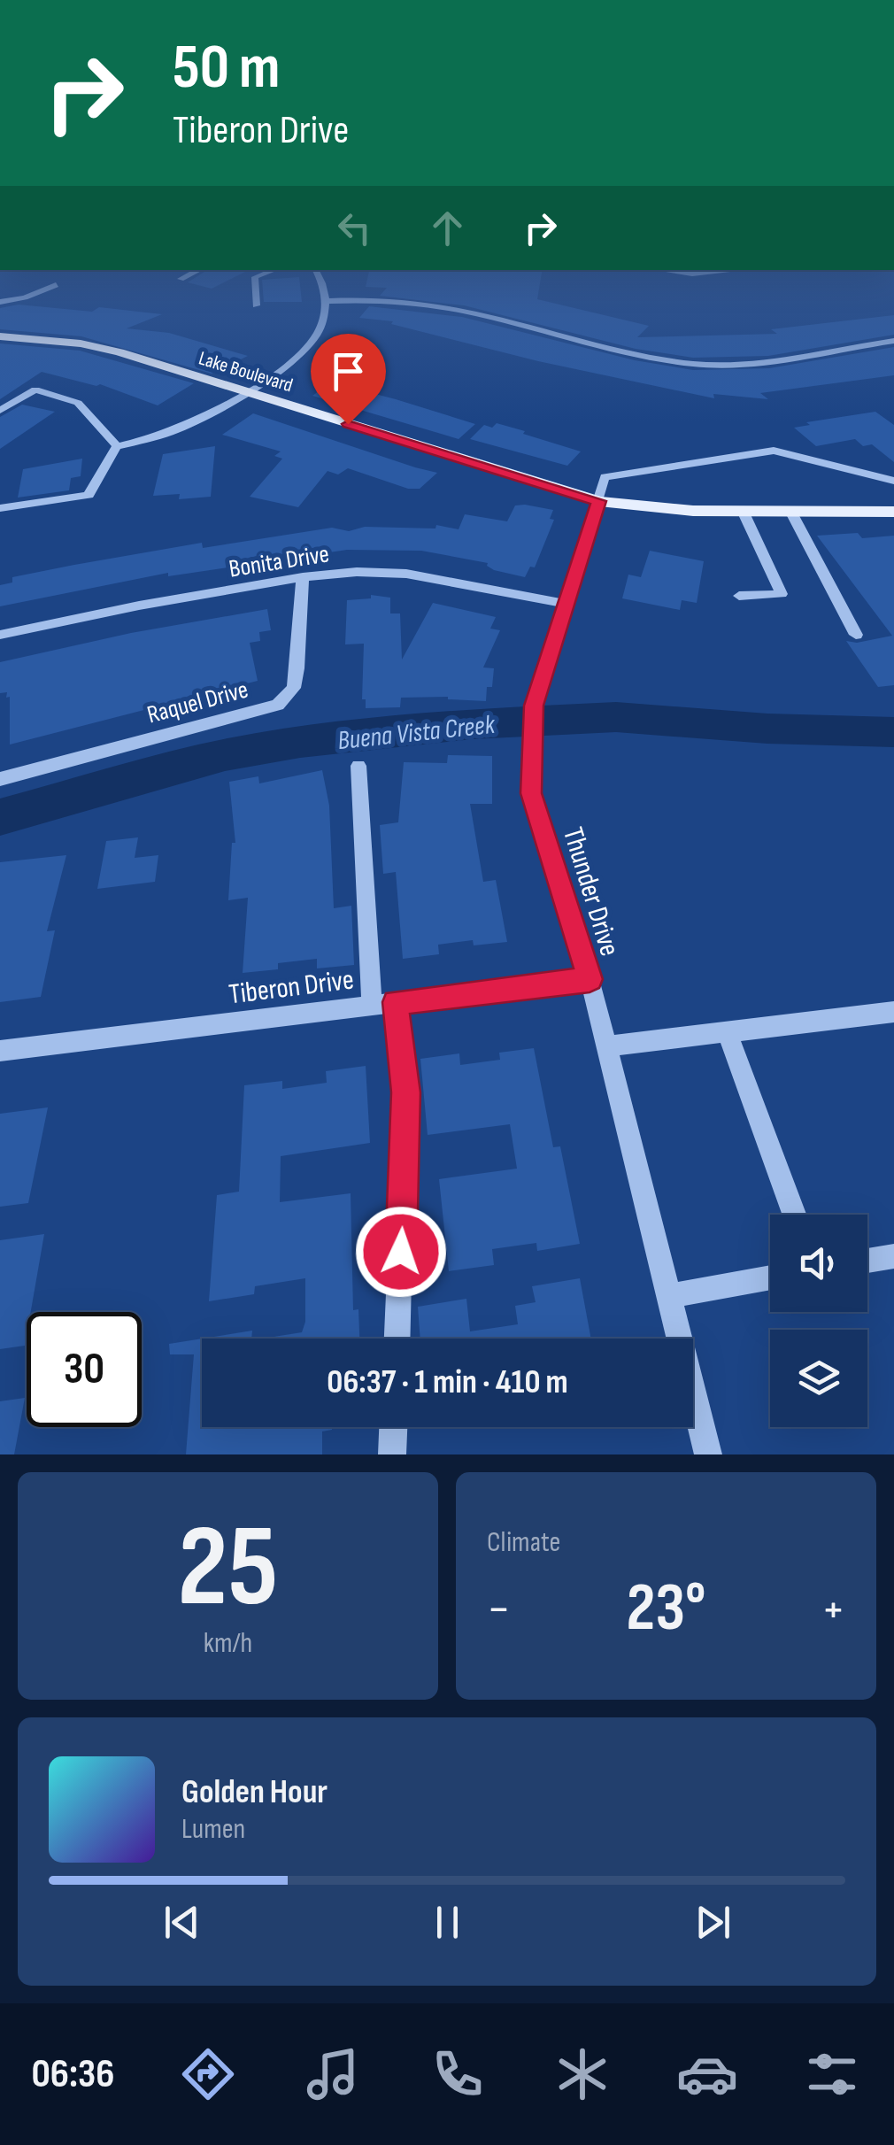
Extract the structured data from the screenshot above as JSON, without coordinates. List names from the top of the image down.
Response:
{
  "streets": {
    "main road": ["Lake Boulevard"],
    "street": [
      "Bonita Drive",
      "Raquel Drive",
      "Thunder Drive",
      "Tiberon Drive"
    ]
  },
  "crossings": [
    ["Lake Boulevard", "Thunder Drive"],
    ["Bonita Drive", "Raquel Drive"],
    ["Bonita Drive", "Thunder Drive"],
    ["Thunder Drive", "Tiberon Drive"]
  ],
  "water": ["Buena Vista Creek"],
  "page": {
    "turn": ["50 m", "Tiberon Drive"],
    "limit": "30",
    "trip": "06:37 · 1 min · 410 m",
    "tile": [
      ["25", "km/h"],
      "Climate"
    ],
    "heat": ["−", "23°", "+"],
    "song": ["Golden Hour", "Lumen"],
    "tabs": "06:36"
  }
}
